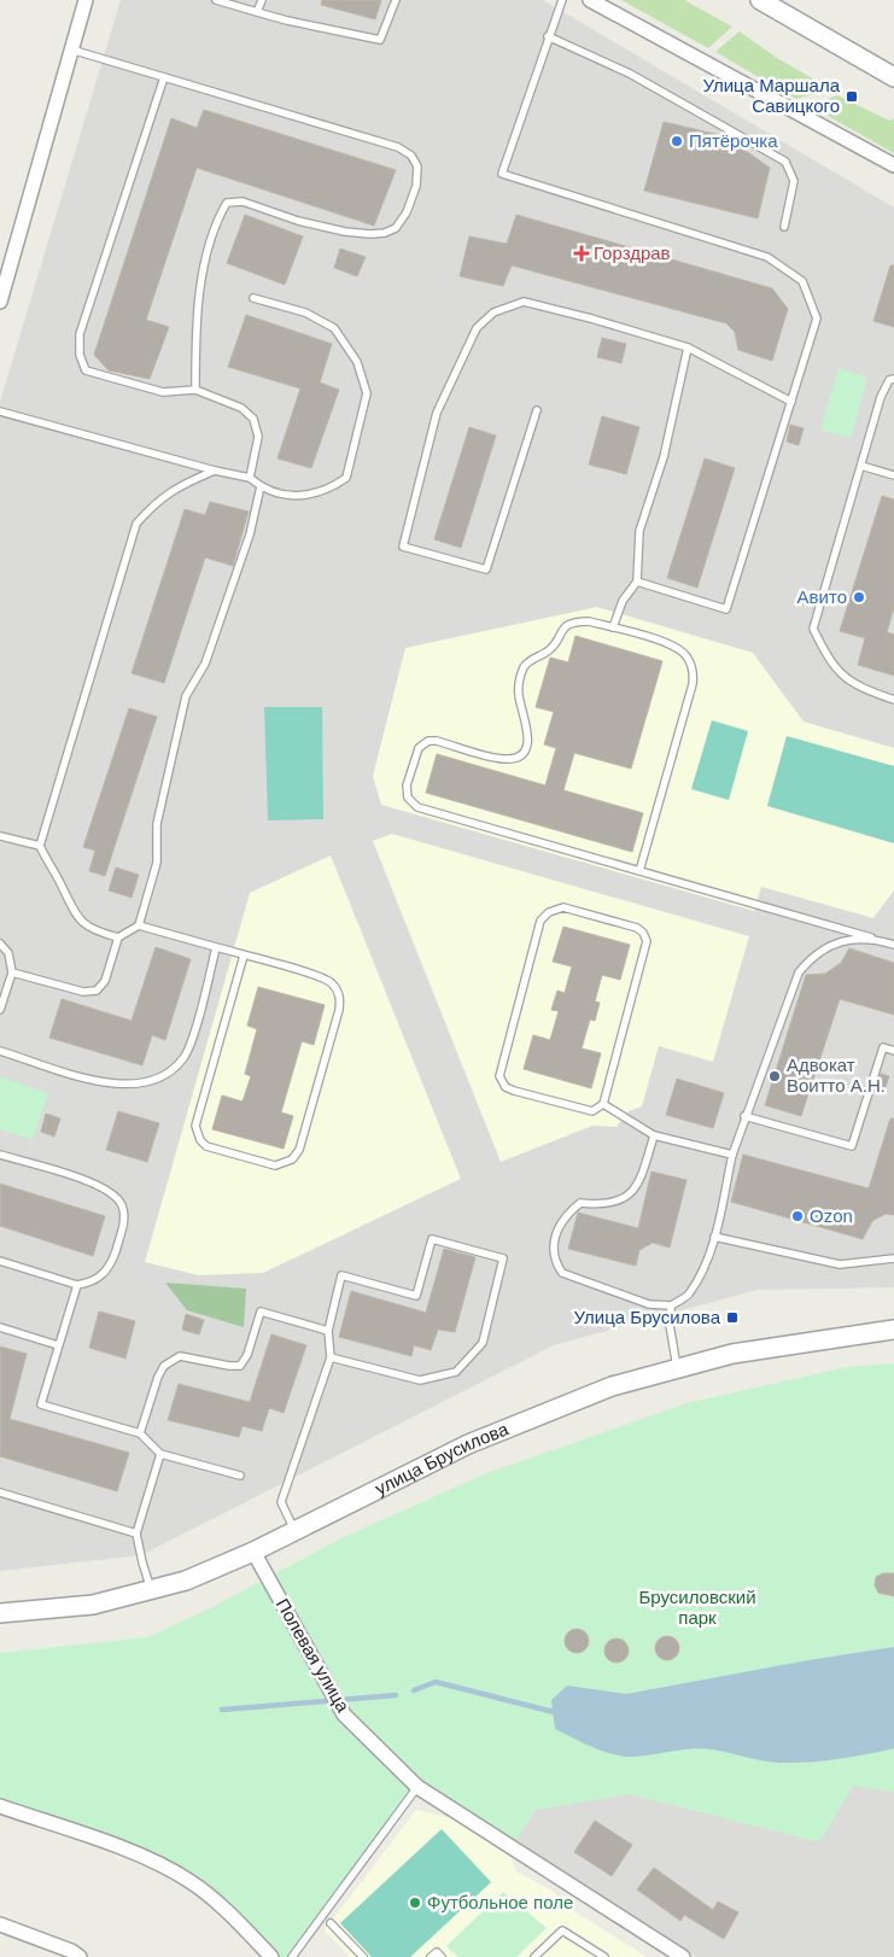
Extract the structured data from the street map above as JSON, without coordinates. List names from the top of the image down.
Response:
{
  "streets": {
    "street": ["улица Брусилова", "Полевая улица"]
  },
  "crossings": [
    ["улица Брусилова", "Полевая улица"]
  ],
  "parks": ["Брусиловский парк"],
  "places": {
    "transit": ["Улица Маршала Савицкого", "Улица Брусилова"],
    "other": [
      "Пятёрочка",
      "Авито",
      "Адвокат Воитто А.Н.",
      "Ozon",
      "Футбольное поле"
    ],
    "health": ["Горздрав"]
  }
}
